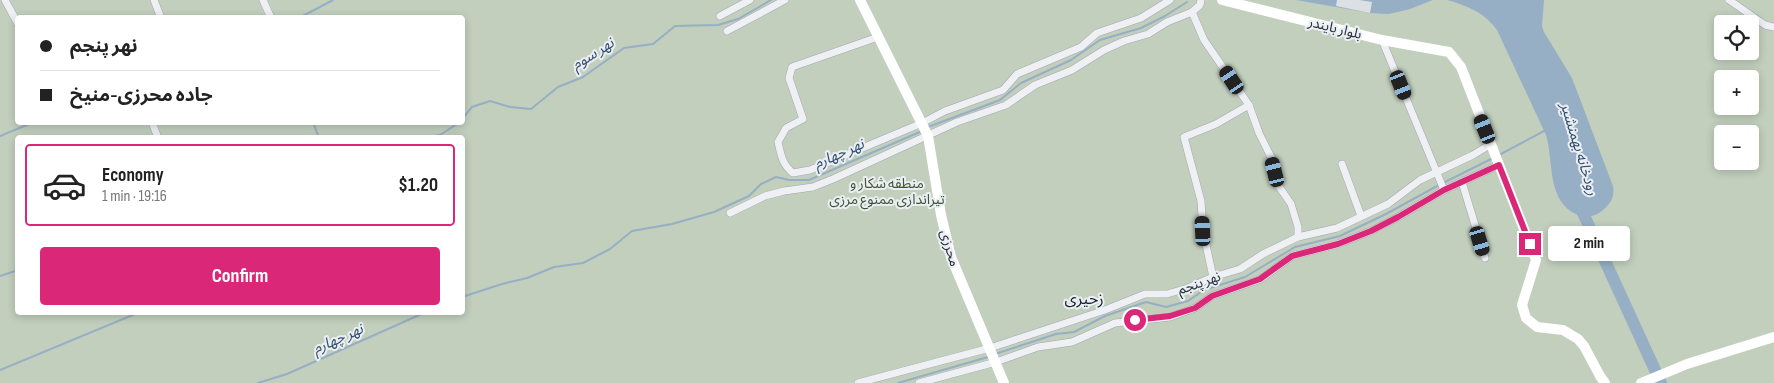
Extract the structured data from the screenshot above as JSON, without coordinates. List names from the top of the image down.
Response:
{
  "streets": {
    "street": ["بلوار بایندر", "محرزی", "نهر پنجم"]
  },
  "crossings": [
    ["بلوار بایندر", "نهر پنجم"],
    ["محرزی", "نهر پنجم"]
  ],
  "districts": ["زحیری"],
  "water": ["نهر سوم", "رودخانه بهمنشیر", "نهر چهارم"],
  "parks": ["منطقه شکار و تیراندازی ممنوع مرزی"],
  "page": {
    "map_buttons": ["+", "−"],
    "banner": ["نهر پنجم", "جاده محرزی-منیخ"],
    "list": [
      {
        "name": "Economy",
        "note": "1 min · 19:16",
        "value": "$1.20"
      }
    ],
    "bubble": "2 min",
    "buttons": "Confirm"
  }
}
